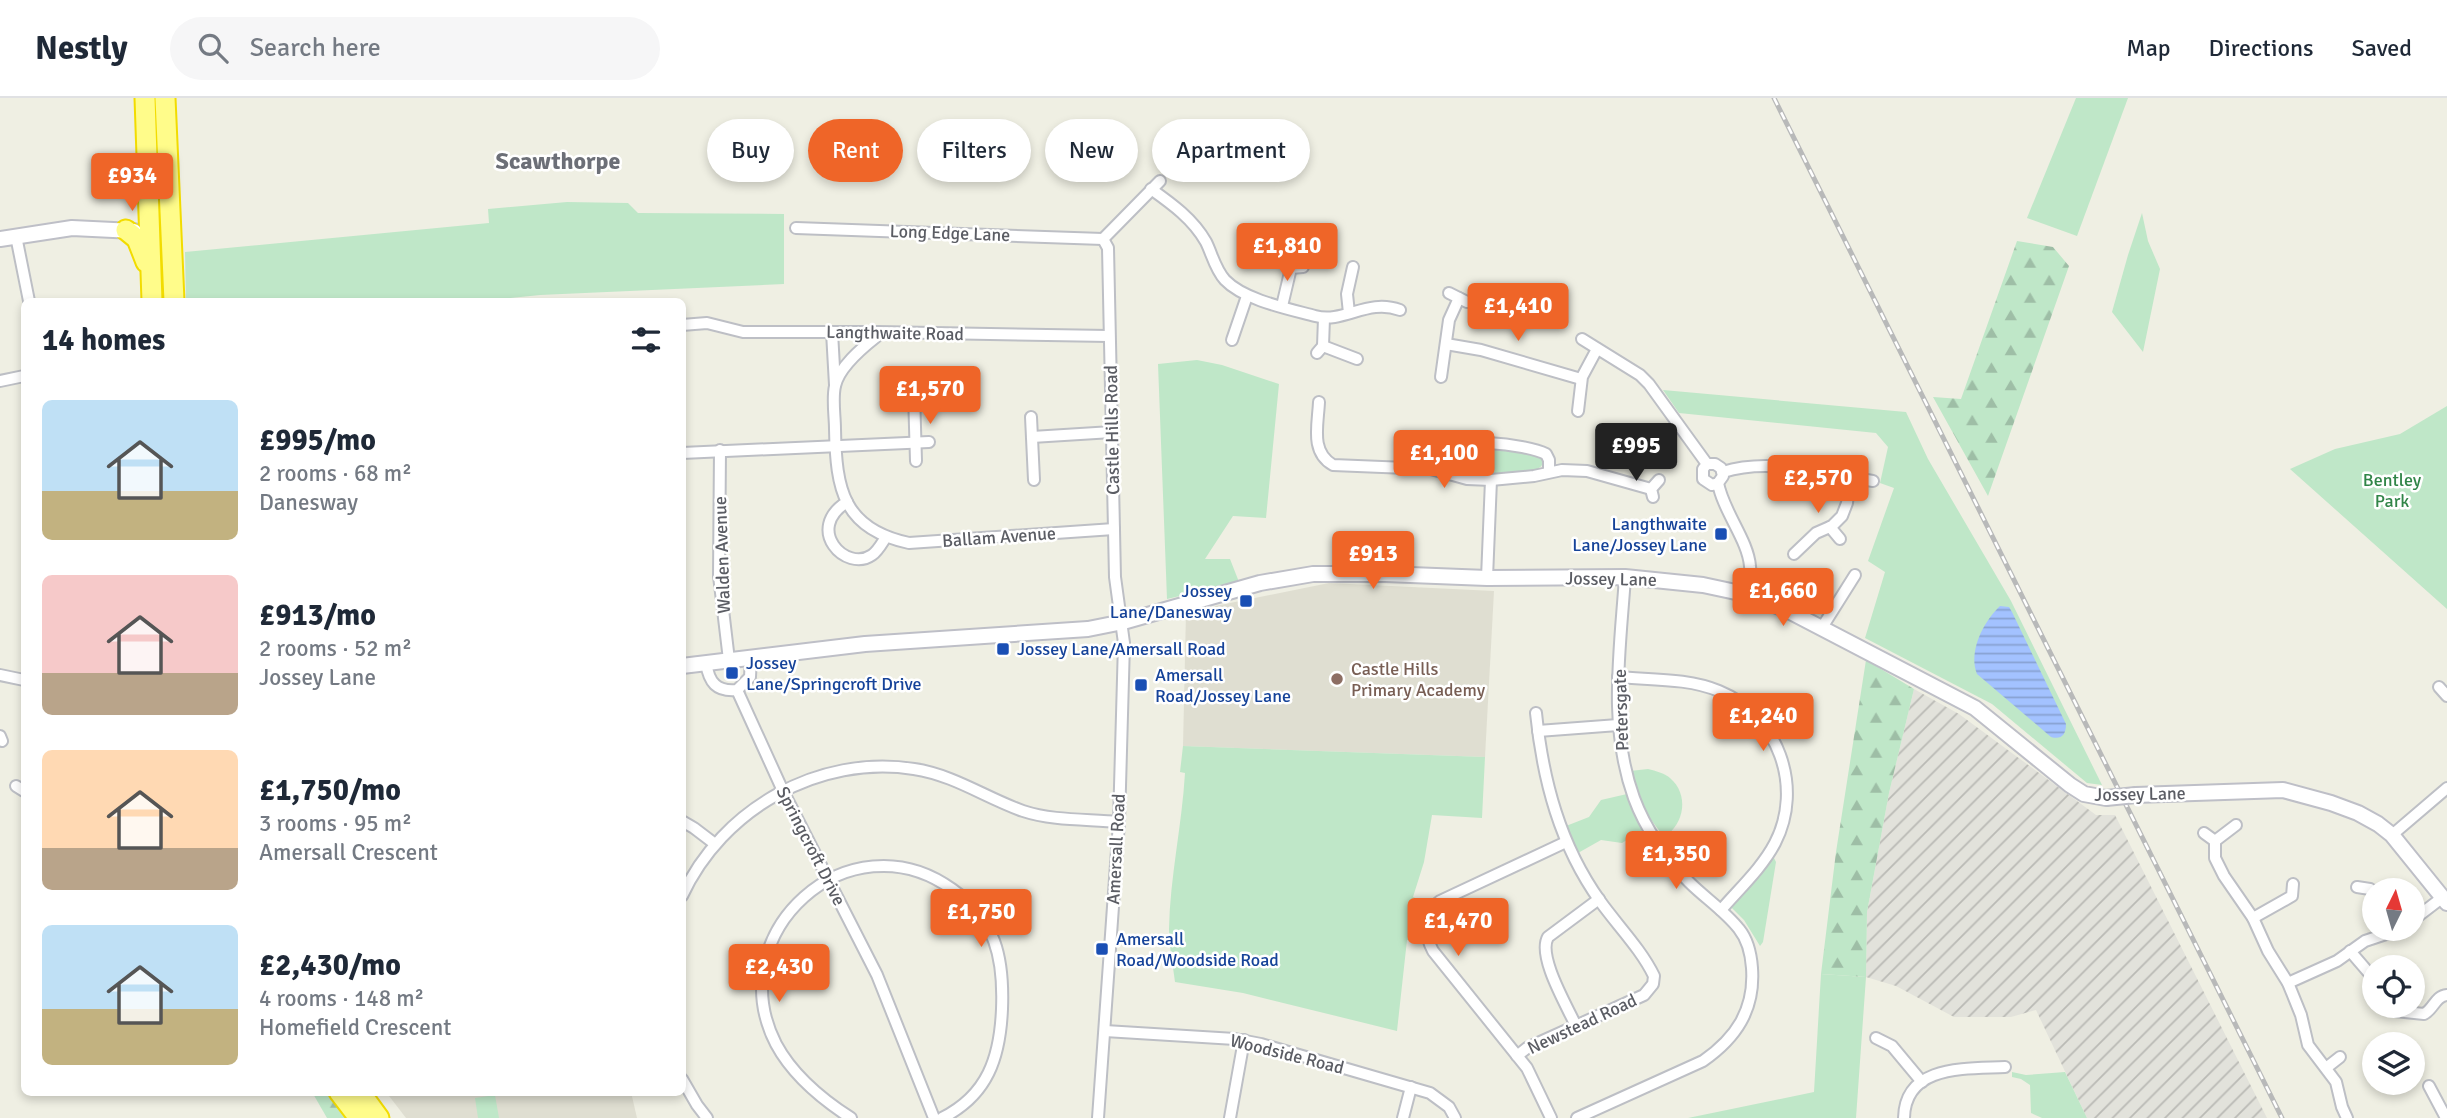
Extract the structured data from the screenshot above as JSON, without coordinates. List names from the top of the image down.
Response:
{
  "streets": {
    "street": [
      "Long Edge Lane",
      "Langthwaite Road",
      "Castle Hills Road",
      "Ballam Avenue",
      "Walden Avenue",
      "Jossey Lane",
      "Petersgate",
      "Springcroft Drive",
      "Amersall Road",
      "Newstead Road",
      "Woodside Road"
    ]
  },
  "crossings": [
    ["Long Edge Lane", "Castle Hills Road"],
    ["Langthwaite Road", "Castle Hills Road"],
    ["Langthwaite Road", "Ballam Avenue"],
    ["Castle Hills Road", "Ballam Avenue"],
    ["Castle Hills Road", "Jossey Lane"],
    ["Castle Hills Road", "Amersall Road"],
    ["Walden Avenue", "Jossey Lane"],
    ["Jossey Lane", "Petersgate"],
    ["Jossey Lane", "Amersall Road"],
    ["Amersall Road", "Woodside Road"]
  ],
  "districts": ["Scawthorpe"],
  "parks": ["Bentley Park"],
  "places": {
    "transit": [
      "Langthwaite Lane/Jossey Lane",
      "Jossey Lane/Danesway",
      "Jossey Lane/Amersall Road",
      "Jossey Lane/Springcroft Drive",
      "Amersall Road/Jossey Lane",
      "Amersall Road/Woodside Road"
    ],
    "other": ["Castle Hills Primary Academy"]
  },
  "north": "top",
  "page": {
    "header": "Nestly",
    "search": "Search here",
    "nav": ["Map", "Directions", "Saved"],
    "chip": [
      "Buy",
      "Rent",
      "Filters",
      "New",
      "Apartment"
    ],
    "price": [
      "£934",
      "£1,810",
      "£1,410",
      "£1,570",
      "£995",
      "£1,100",
      "£2,570",
      "£913",
      "£1,660",
      "£1,240",
      "£1,350",
      "£1,750",
      "£1,470",
      "£2,430"
    ],
    "heading": "14 homes",
    "list": [
      {
        "name": "£995/mo",
        "note": "2 rooms · 68 m² · Danesway"
      },
      {
        "name": "£913/mo",
        "note": "2 rooms · 52 m² · Jossey Lane"
      },
      {
        "name": "£1,750/mo",
        "note": "3 rooms · 95 m² · Amersall Crescent"
      },
      {
        "name": "£2,430/mo",
        "note": "4 rooms · 148 m² · Homefield Crescent"
      }
    ]
  }
}
